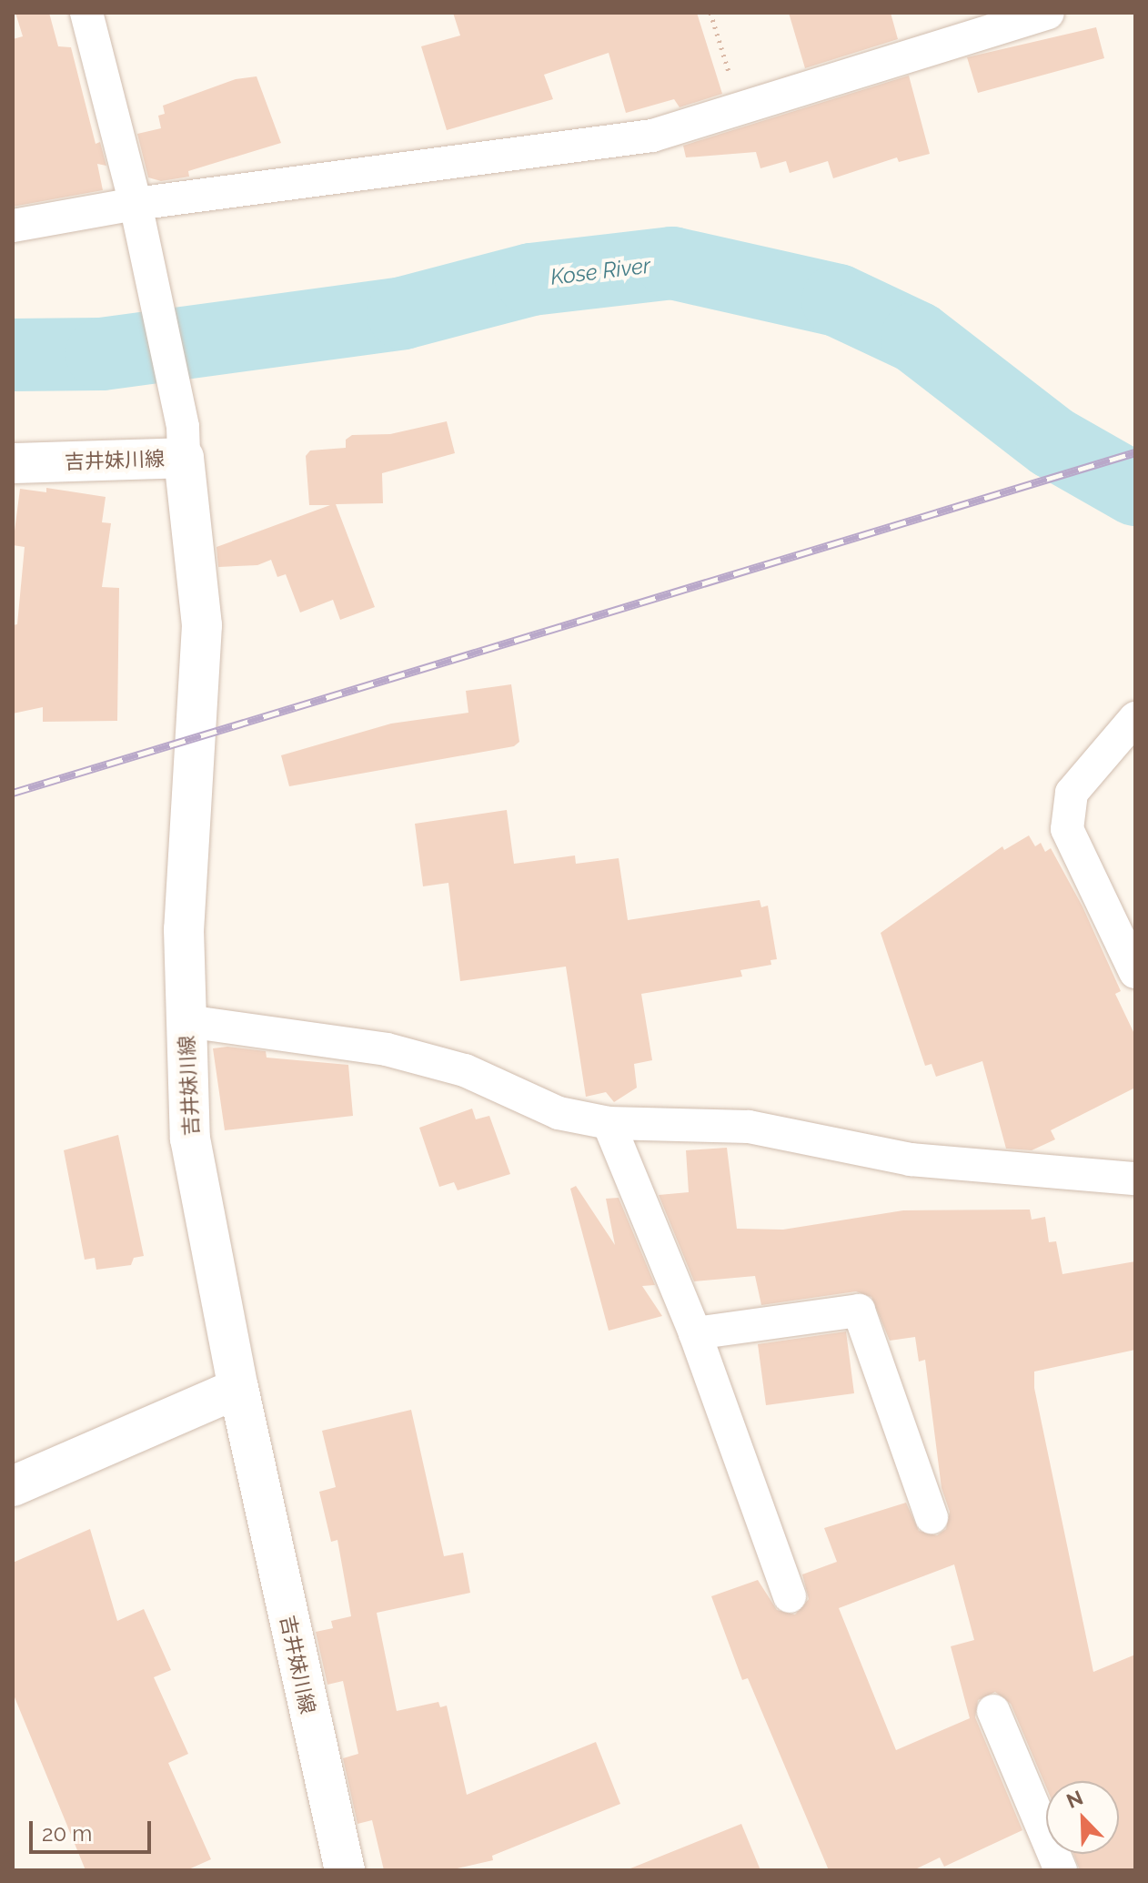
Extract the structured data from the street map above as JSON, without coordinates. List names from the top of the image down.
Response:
{
  "streets": {
    "main road": ["吉井妹川線"]
  },
  "water": ["Kose River"],
  "scale_bar": "20 m",
  "north": "top left"
}
